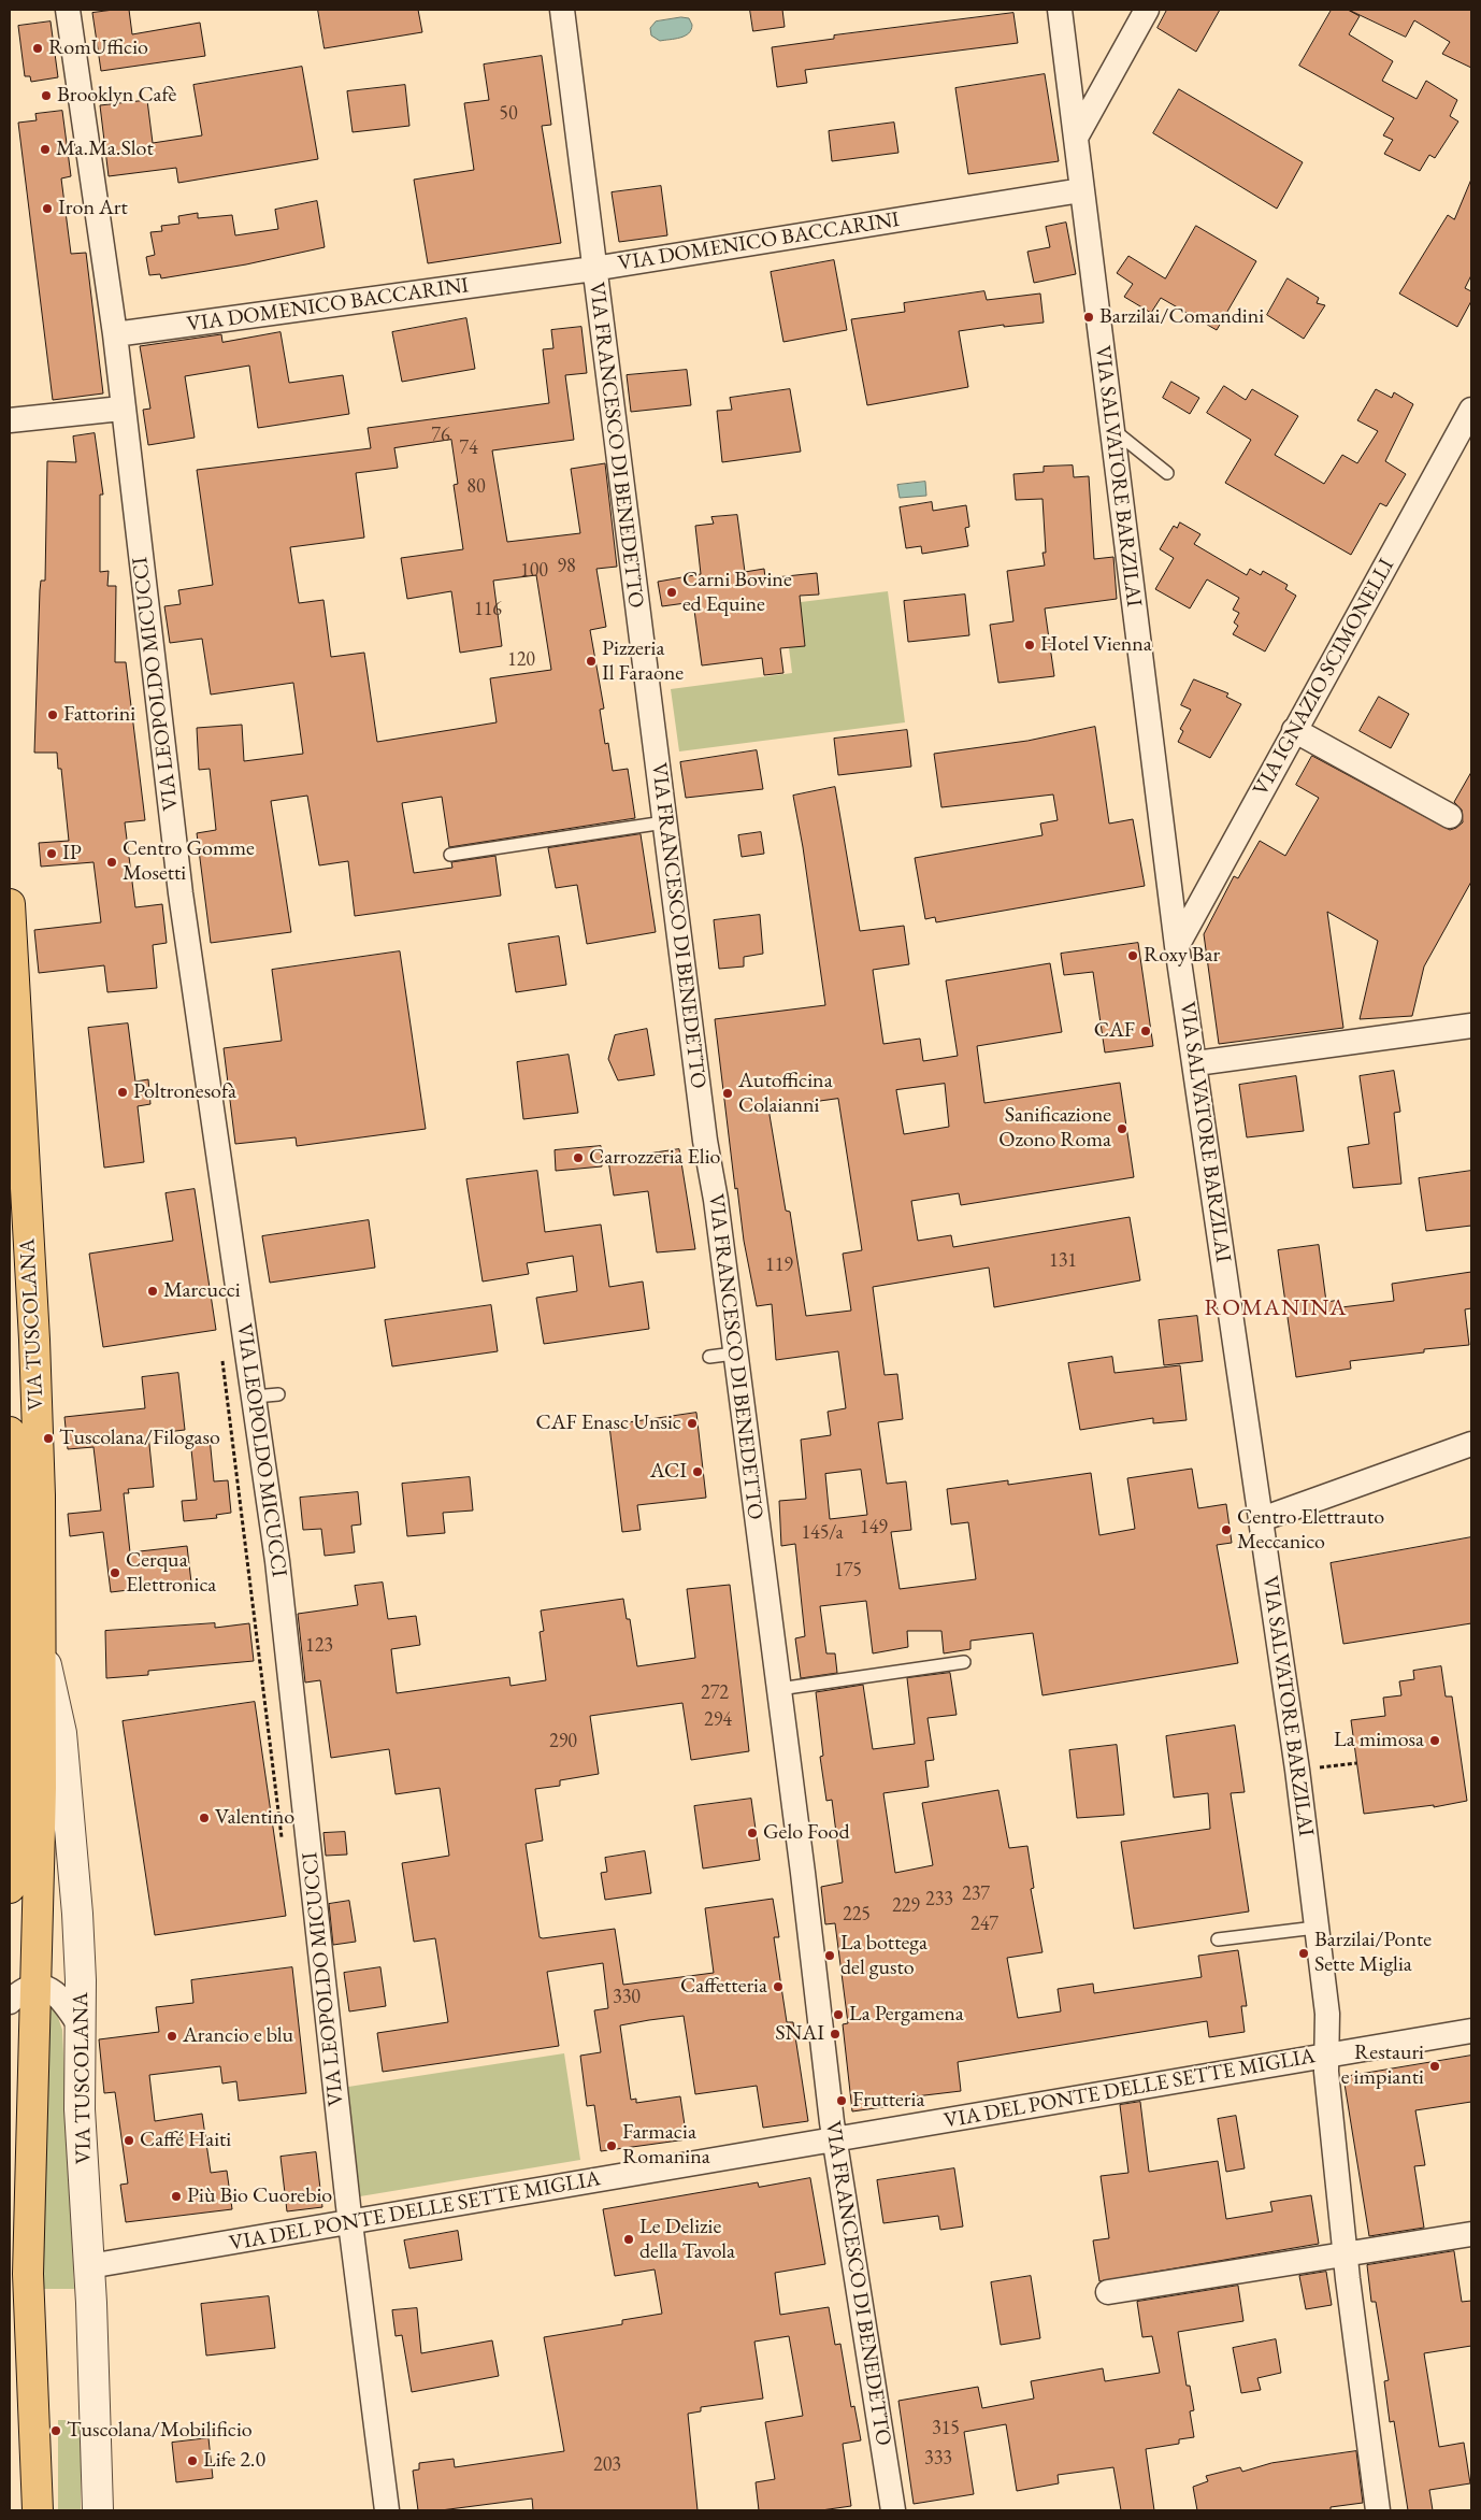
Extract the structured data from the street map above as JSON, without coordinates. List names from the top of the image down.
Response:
{
  "streets": {
    "main road": ["VIA TUSCOLANA"],
    "street": [
      "VIA DOMENICO BACCARINI",
      "VIA FRANCESCO DI BENEDETTO",
      "VIA SALVATORE BARZILAI",
      "VIA IGNAZIO SCIMONELLI",
      "VIA LEOPOLDO MICUCCI",
      "VIA DEL PONTE DELLE SETTE MIGLIA"
    ]
  },
  "crossings": [
    ["VIA DOMENICO BACCARINI", "VIA FRANCESCO DI BENEDETTO"],
    ["VIA DOMENICO BACCARINI", "VIA SALVATORE BARZILAI"],
    ["VIA DOMENICO BACCARINI", "VIA LEOPOLDO MICUCCI"],
    ["VIA FRANCESCO DI BENEDETTO", "VIA DEL PONTE DELLE SETTE MIGLIA"],
    ["VIA SALVATORE BARZILAI", "VIA IGNAZIO SCIMONELLI"],
    ["VIA SALVATORE BARZILAI", "VIA DEL PONTE DELLE SETTE MIGLIA"],
    ["VIA LEOPOLDO MICUCCI", "VIA DEL PONTE DELLE SETTE MIGLIA"],
    ["VIA TUSCOLANA", "VIA DEL PONTE DELLE SETTE MIGLIA"]
  ],
  "districts": ["ROMANINA"],
  "places": [
    "RomUfficio",
    "Brooklyn Cafè",
    "Ma.Ma.Slot",
    "Iron Art",
    "Barzilai/Comandini",
    "Carni Bovine ed Equine",
    "Hotel Vienna",
    "Pizzeria Il Faraone",
    "Fattorini",
    "IP",
    "Centro Gomme Mosetti",
    "Roxy Bar",
    "CAF",
    "Poltronesofà",
    "Autofficina Colaianni",
    "Sanificazione Ozono Roma",
    "Carrozzeria Elio",
    "Marcucci",
    "CAF Enasc Unsic",
    "Tuscolana/Filogaso",
    "ACI",
    "Centro Elettrauto Meccanico",
    "Cerqua Elettronica",
    "La mimosa",
    "Valentino",
    "Gelo Food",
    "Barzilai/Ponte Sette Miglia",
    "La bottega del gusto",
    "Caffetteria",
    "La Pergamena",
    "SNAI",
    "Arancio e blu",
    "Restauri e impianti",
    "Frutteria",
    "Caffé Haiti",
    "Farmacia Romanina",
    "Più Bio Cuorebio",
    "Le Delizie della Tavola",
    "Tuscolana/Mobilificio",
    "Life 2.0"
  ],
  "house_numbers": [
    "50",
    "76",
    "74",
    "80",
    "98",
    "100",
    "116",
    "120",
    "131",
    "119",
    "149",
    "145/a",
    "175",
    "123",
    "272",
    "294",
    "290",
    "237",
    "233",
    "229",
    "225",
    "247",
    "330",
    "315",
    "333",
    "203"
  ]
}
